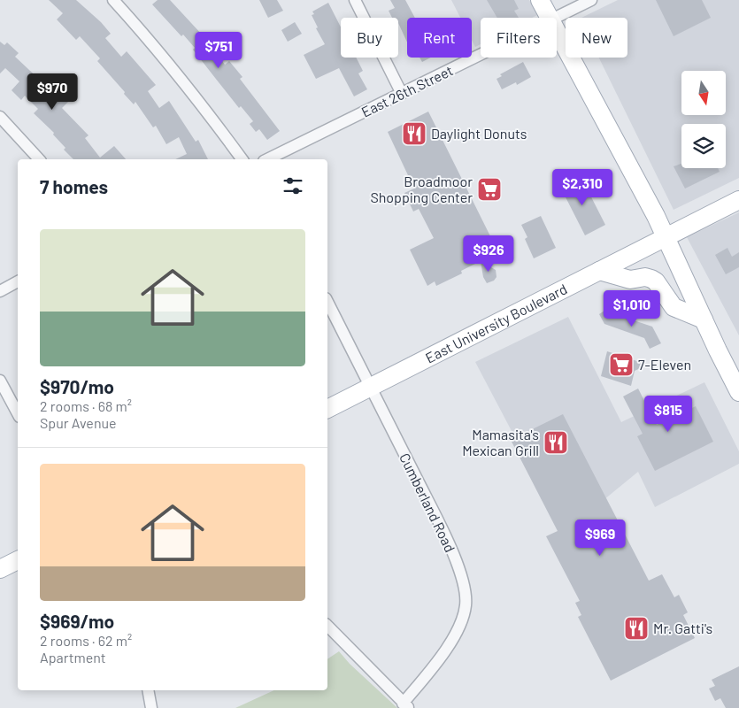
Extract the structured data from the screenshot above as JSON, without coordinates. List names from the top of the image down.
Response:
{
  "streets": {
    "main road": ["East University Boulevard"],
    "street": ["East 26th Street", "Cumberland Road"]
  },
  "crossings": [
    ["East University Boulevard", "Cumberland Road"]
  ],
  "places": {
    "restaurant": ["Daylight Donuts", "Mamasita's Mexican Grill", "Mr. Gatti's"],
    "supermarket": ["Broadmoor Shopping Center", "7-Eleven"]
  },
  "north": "bottom",
  "page": {
    "chip": [
      "Buy",
      "Rent",
      "Filters",
      "New"
    ],
    "price": [
      "$751",
      "$970",
      "$2,310",
      "$926",
      "$1,010",
      "$815",
      "$969"
    ],
    "heading": "7 homes",
    "list": [
      {
        "name": "$970/mo",
        "note": "2 rooms · 68 m² · Spur Avenue"
      },
      {
        "name": "$969/mo",
        "note": "2 rooms · 62 m² · Apartment"
      }
    ]
  }
}
